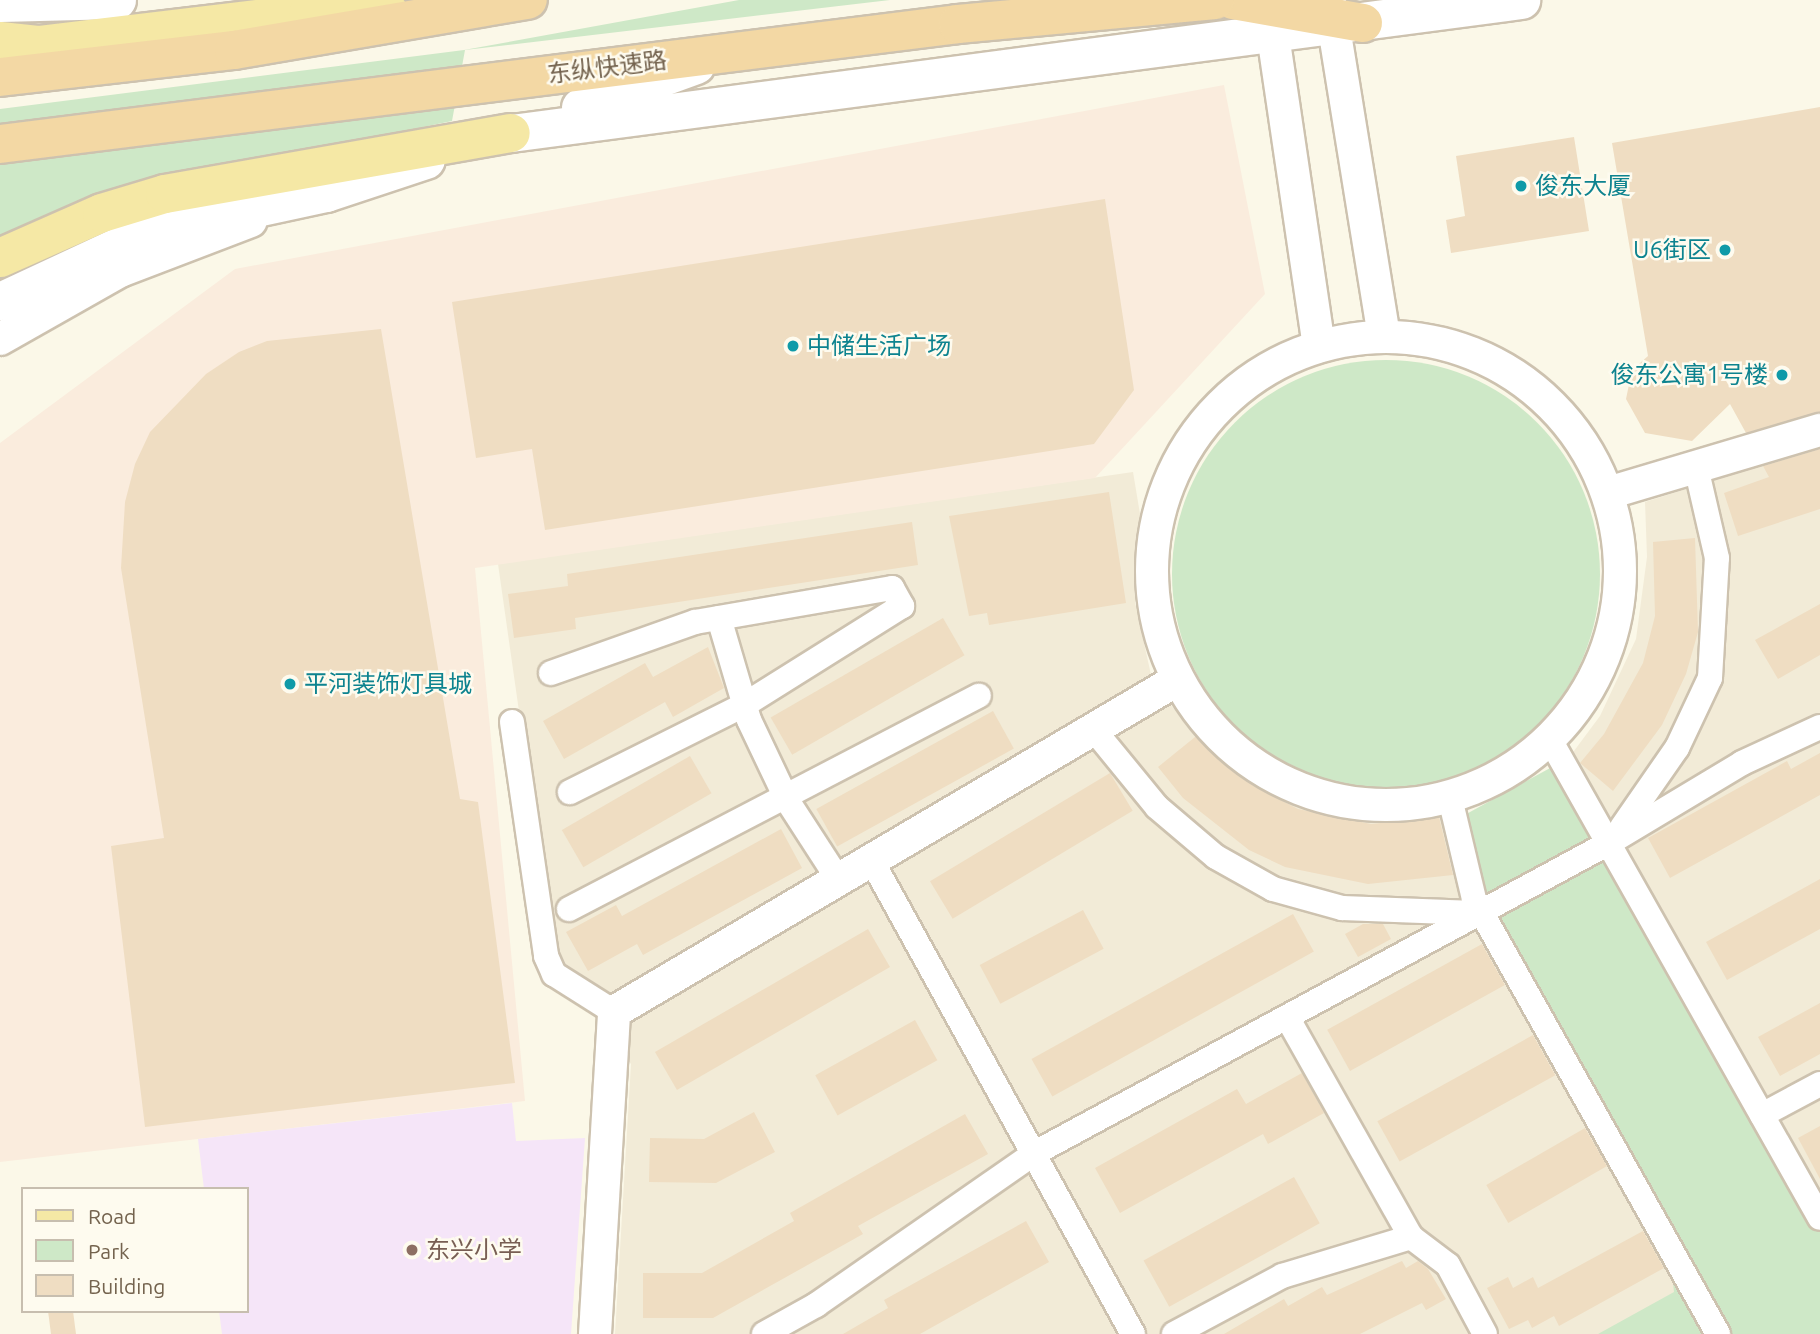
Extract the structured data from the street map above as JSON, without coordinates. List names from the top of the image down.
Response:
{
  "streets": {
    "highway": ["东纵快速路"]
  },
  "places": [
    "俊东大厦",
    "U6街区",
    "中储生活广场",
    "俊东公寓1号楼",
    "平河装饰灯具城",
    "东兴小学"
  ],
  "legend": ["Road", "Park", "Building"]
}
